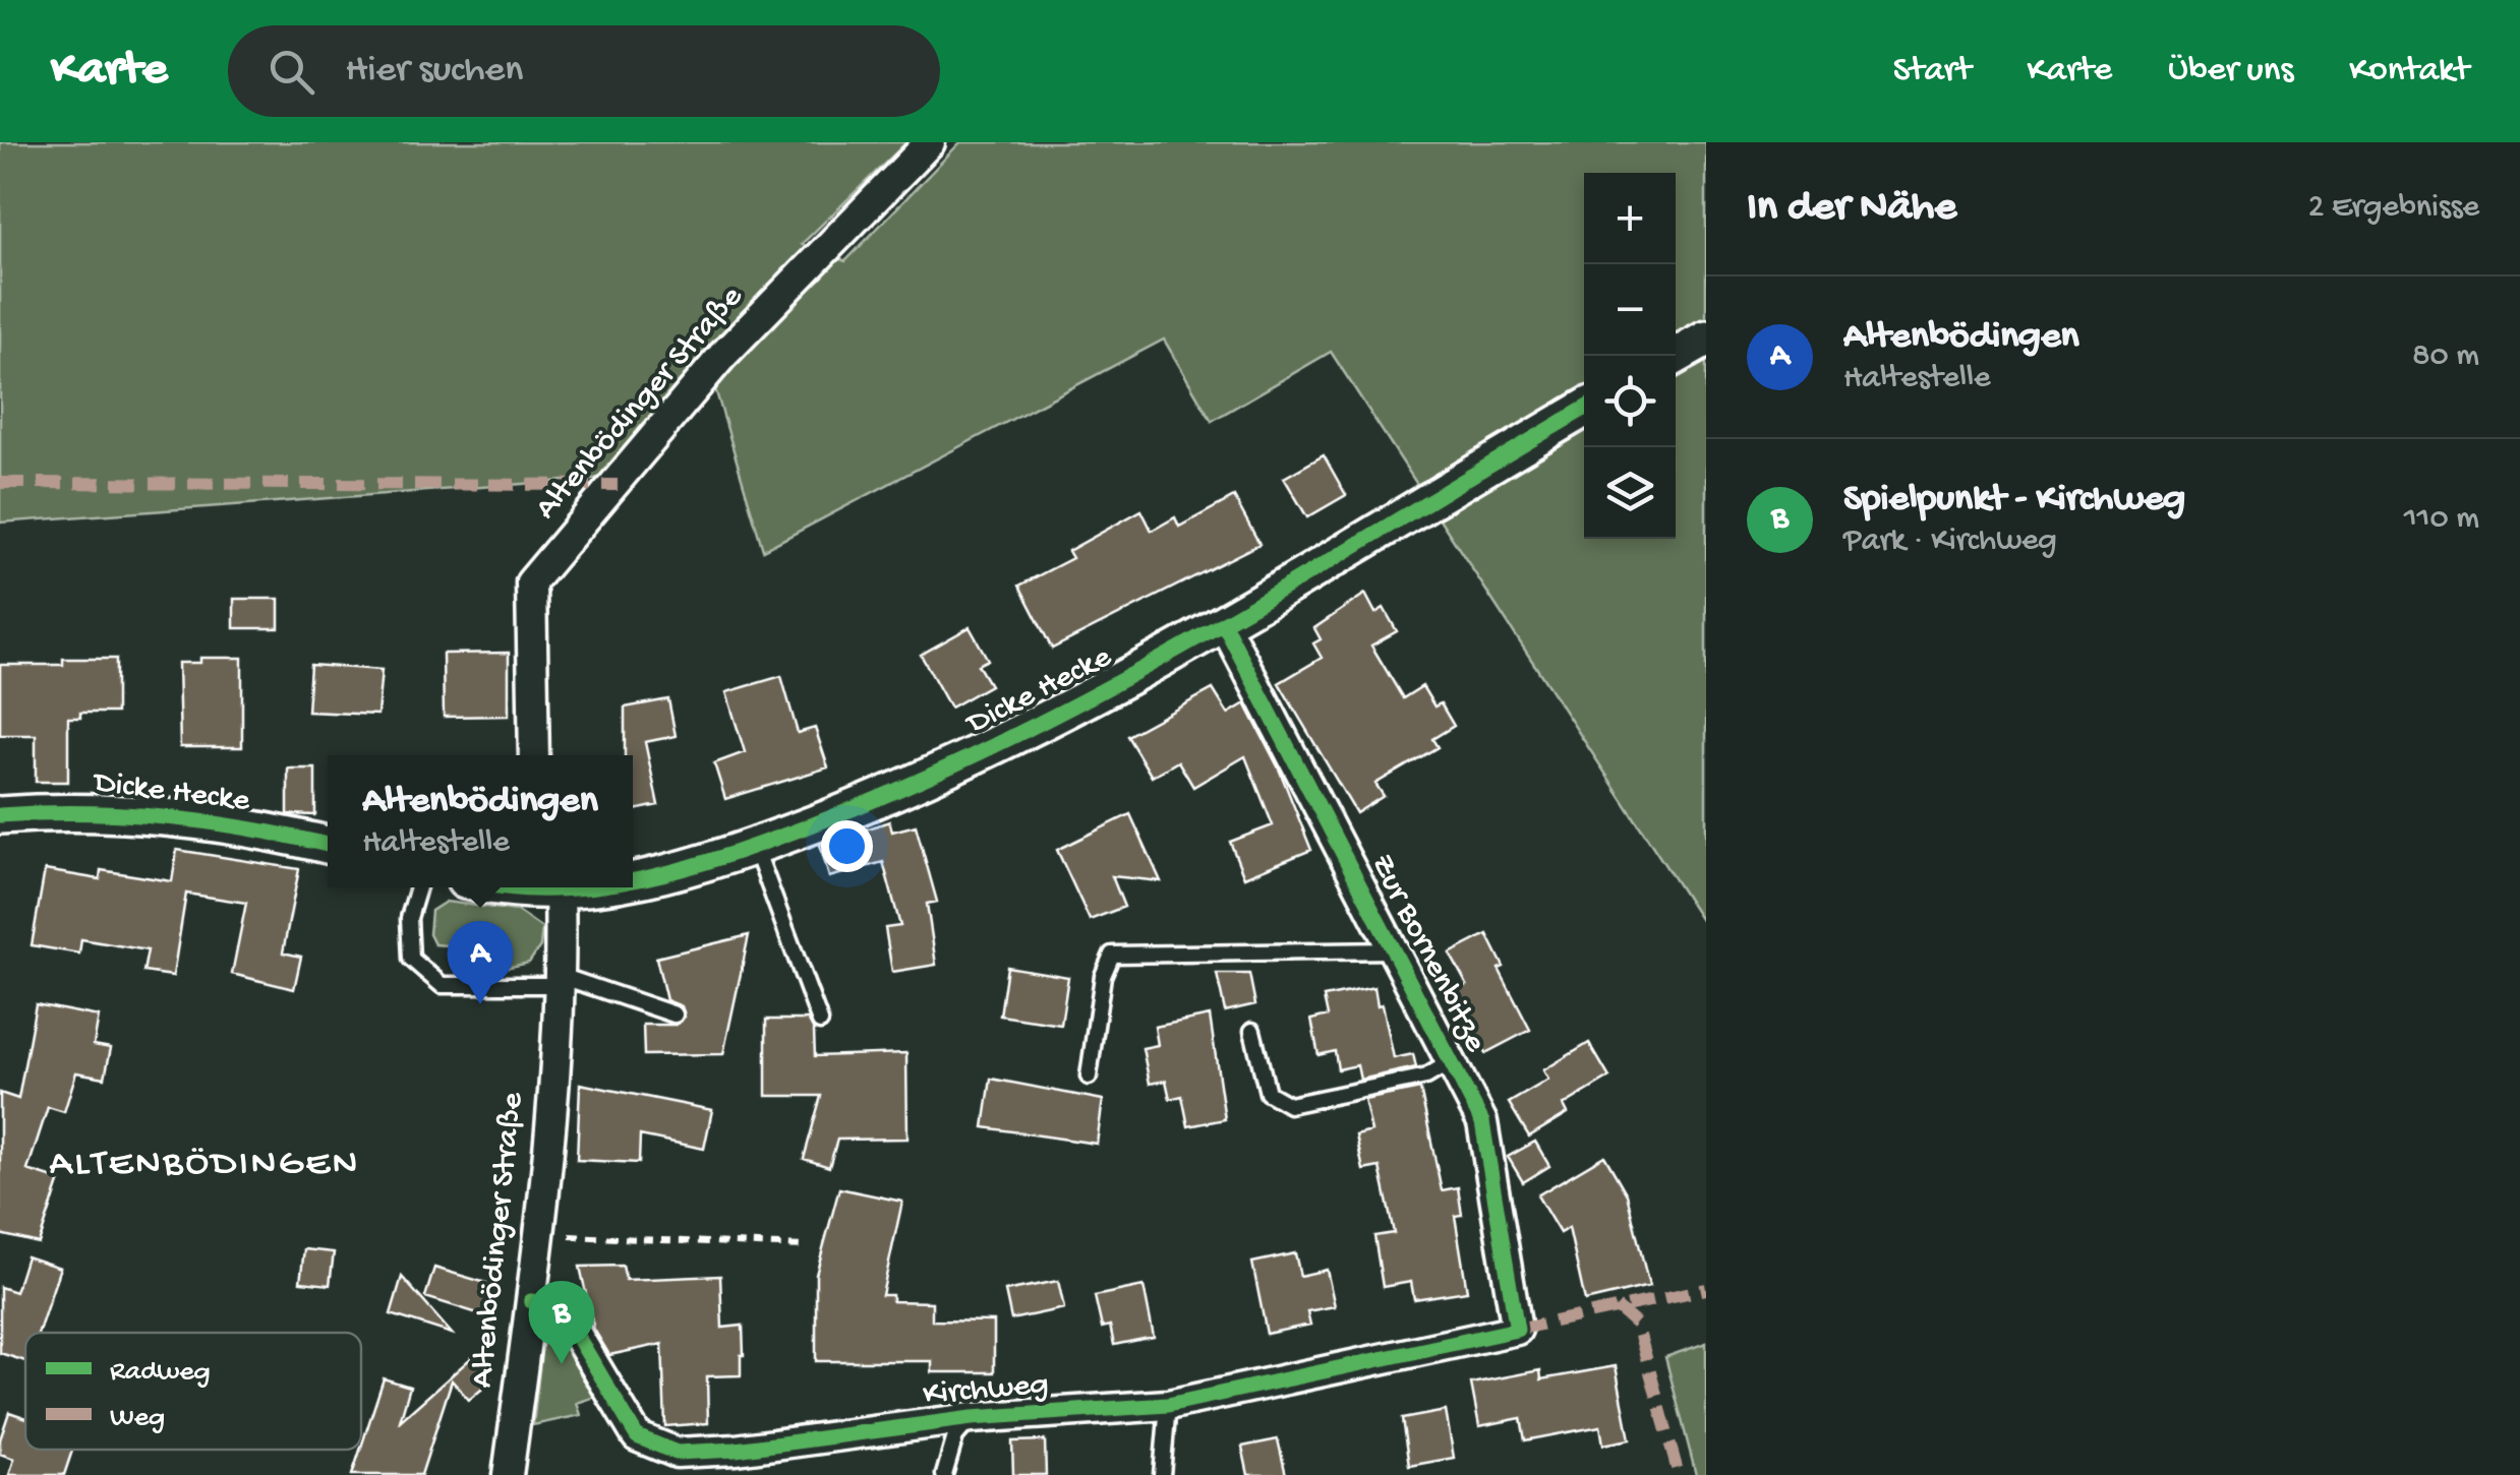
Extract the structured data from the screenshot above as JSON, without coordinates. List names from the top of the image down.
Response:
{
  "streets": {
    "street": [
      "Altenbödinger Straße",
      "Dicke Hecke",
      "Zur Bornenbitze",
      "Kirchweg"
    ]
  },
  "crossings": [
    ["Altenbödinger Straße", "Kirchweg"],
    ["Dicke Hecke", "Zur Bornenbitze"],
    ["Zur Bornenbitze", "Kirchweg"]
  ],
  "districts": ["ALTENBÖDINGEN"],
  "legend": ["Radweg", "Weg"],
  "page": {
    "header": "Karte",
    "search": "Hier suchen",
    "nav": [
      "Start",
      "Karte",
      "Über uns",
      "Kontakt"
    ],
    "heading": ["In der Nähe", "2 Ergebnisse"],
    "map_buttons": ["+", "−"],
    "list": [
      {
        "mark": "A",
        "name": "Altenbödingen",
        "note": "Haltestelle",
        "value": "80 m"
      },
      {
        "mark": "B",
        "name": "Spielpunkt - Kirchweg",
        "note": "Park · Kirchweg",
        "value": "110 m"
      }
    ],
    "popup": ["Altenbödingen", "Haltestelle"],
    "pins": ["A", "B"]
  }
}
